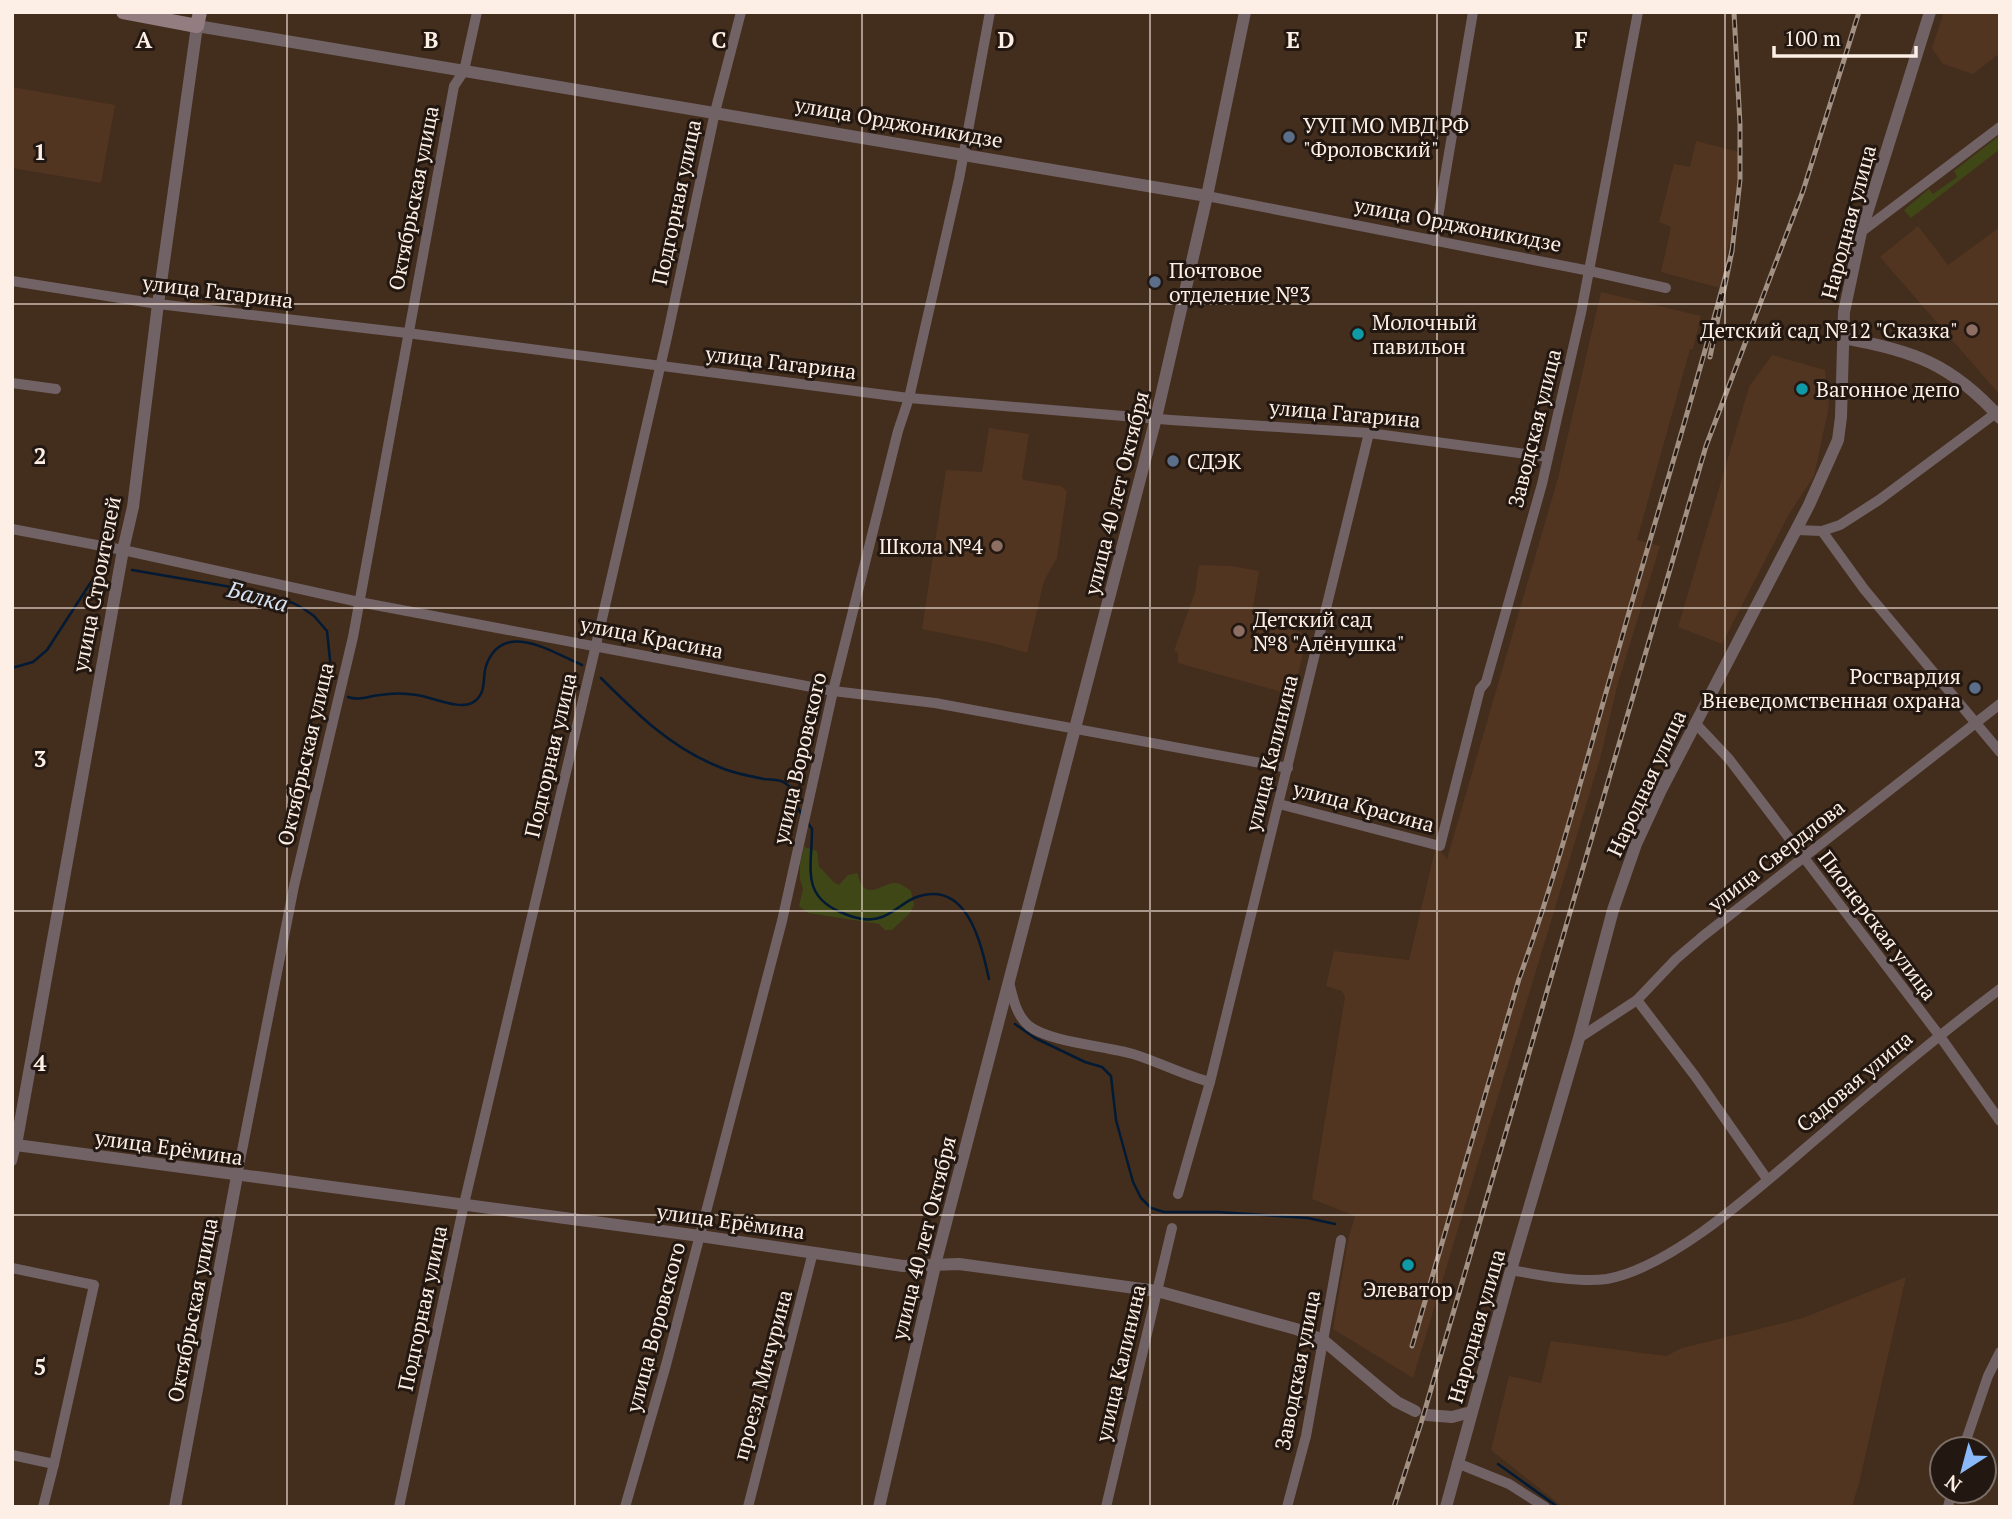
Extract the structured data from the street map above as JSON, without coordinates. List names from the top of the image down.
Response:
{
  "streets": {
    "main road": ["улица Орджоникидзе"],
    "street": [
      "Октябрьская улица",
      "Подгорная улица",
      "Народная улица",
      "улица Гагарина",
      "Заводская улица",
      "улица 40 лет Октября",
      "улица Строителей",
      "улица Красина",
      "улица Калинина",
      "улица Воровского",
      "улица Свердлова",
      "Пионерская улица",
      "Садовая улица",
      "улица Ерёмина",
      "проезд Мичурина"
    ]
  },
  "crossings": [
    ["улица Орджоникидзе", "Октябрьская улица"],
    ["улица Орджоникидзе", "Подгорная улица"],
    ["улица Орджоникидзе", "Заводская улица"],
    ["улица Орджоникидзе", "улица 40 лет Октября"],
    ["улица Орджоникидзе", "улица Строителей"],
    ["улица Орджоникидзе", "улица Воровского"],
    ["Октябрьская улица", "улица Гагарина"],
    ["Октябрьская улица", "улица Красина"],
    ["Октябрьская улица", "улица Ерёмина"],
    ["Подгорная улица", "улица Гагарина"],
    ["Подгорная улица", "улица Красина"],
    ["Подгорная улица", "улица Ерёмина"],
    ["Народная улица", "улица Свердлова"],
    ["Народная улица", "Пионерская улица"],
    ["Народная улица", "Садовая улица"],
    ["Народная улица", "улица Ерёмина"],
    ["улица Гагарина", "Заводская улица"],
    ["улица Гагарина", "улица 40 лет Октября"],
    ["улица Гагарина", "улица Строителей"],
    ["улица Гагарина", "улица Калинина"],
    ["улица Гагарина", "улица Воровского"],
    ["Заводская улица", "улица Красина"],
    ["Заводская улица", "улица Ерёмина"],
    ["улица 40 лет Октября", "улица Красина"],
    ["улица 40 лет Октября", "улица Ерёмина"],
    ["улица Строителей", "улица Красина"],
    ["улица Строителей", "улица Ерёмина"],
    ["улица Красина", "улица Калинина"],
    ["улица Красина", "улица Воровского"],
    ["улица Калинина", "улица Ерёмина"],
    ["улица Воровского", "улица Ерёмина"],
    ["улица Свердлова", "Пионерская улица"],
    ["Пионерская улица", "Садовая улица"],
    ["улица Ерёмина", "проезд Мичурина"]
  ],
  "water": ["Балка"],
  "places": [
    "УУП МО МВД РФ \"Фроловский\"",
    "Почтовое отделение №3",
    "Детский сад №12 \"Сказка\"",
    "Молочный павильон",
    "Вагонное депо",
    "СДЭК",
    "Школа №4",
    "Детский сад №8 \"Алёнушка\"",
    "Росгвардия Вневедомственная охрана",
    "Элеватор"
  ],
  "scale_bar": "100 m",
  "north": "bottom left",
  "grid": {
    "columns": [
      "A",
      "B",
      "C",
      "D",
      "E",
      "F"
    ],
    "rows": [
      "1",
      "2",
      "3",
      "4",
      "5"
    ]
  }
}
